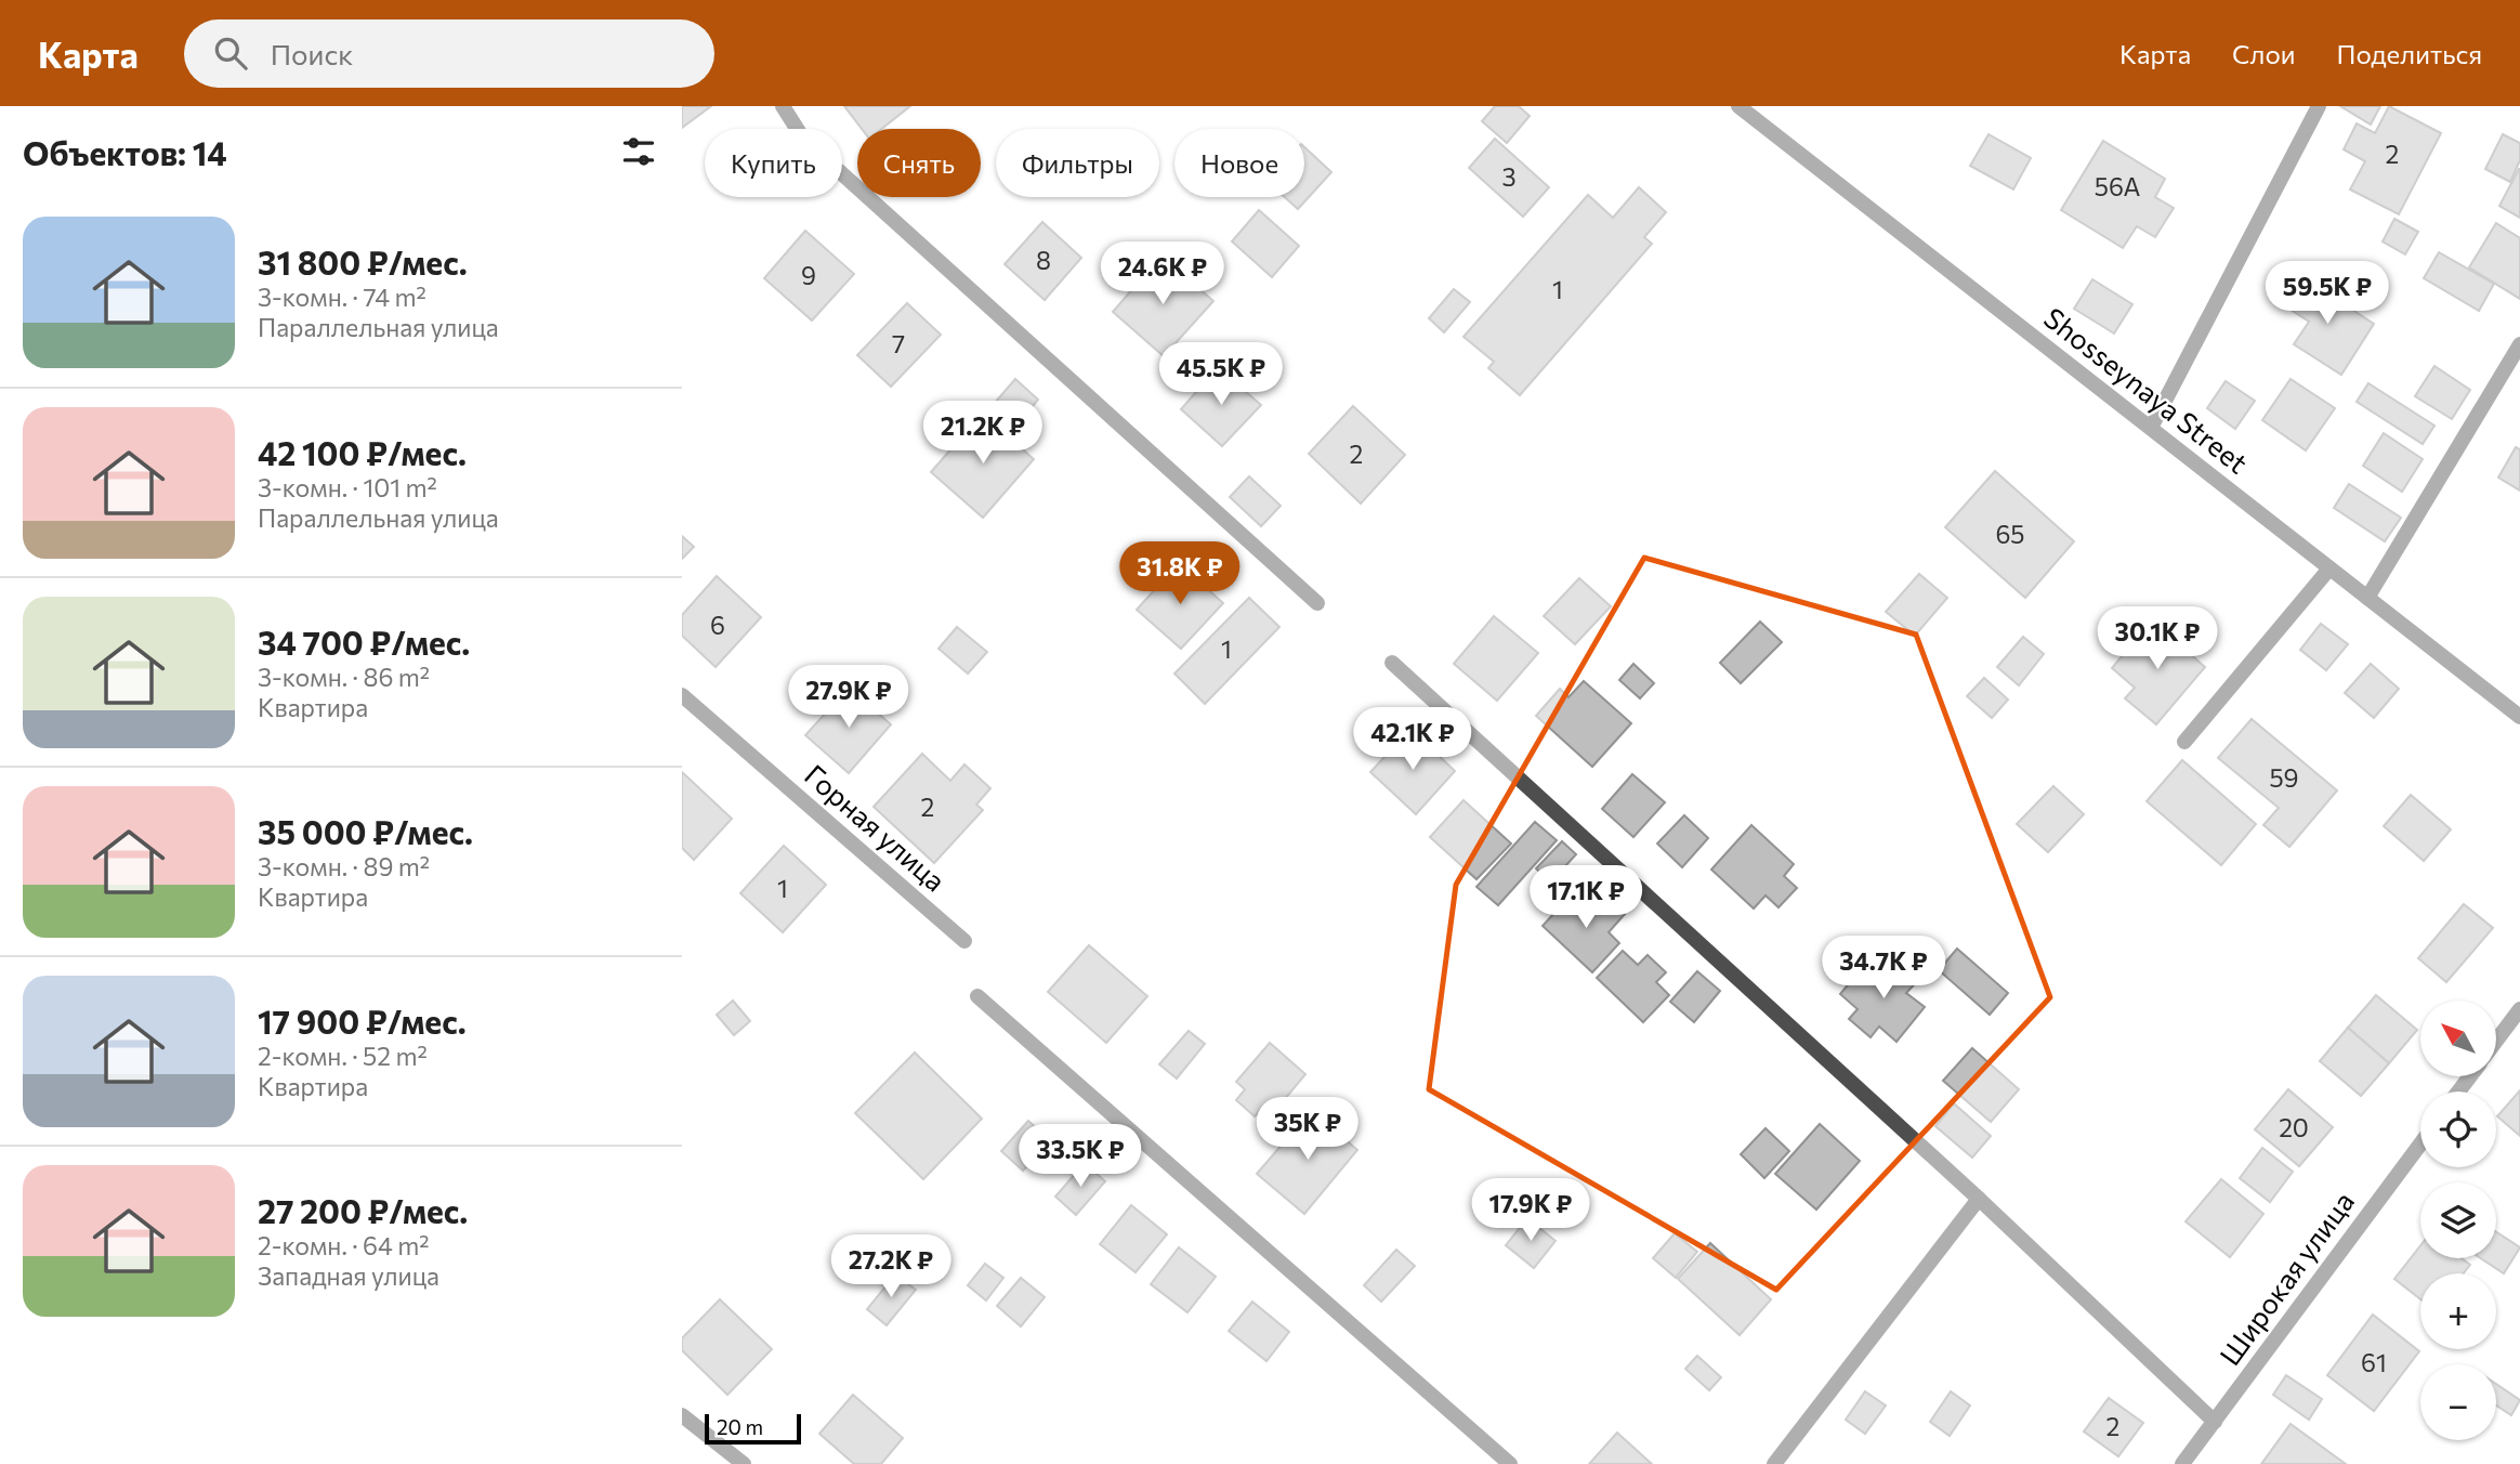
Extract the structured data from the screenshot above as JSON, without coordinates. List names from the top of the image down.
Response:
{
  "streets": {
    "street": ["Shosseynaya Street", "Горная улица", "Широкая улица"]
  },
  "house_numbers": [
    "2",
    "3",
    "56А",
    "8",
    "9",
    "1",
    "7",
    "2",
    "65",
    "6",
    "1",
    "59",
    "2",
    "1",
    "20",
    "61",
    "2"
  ],
  "scale_bar": "20 m",
  "north": "top left",
  "page": {
    "header": "Карта",
    "search": "Поиск",
    "nav": ["Карта", "Слои", "Поделиться"],
    "heading": "Объектов: 14",
    "chip": [
      "Купить",
      "Снять",
      "Фильтры",
      "Новое"
    ],
    "list": [
      {
        "name": "31 800 ₽/мес.",
        "note": "3-комн. · 74 m² · Параллельная улица"
      },
      {
        "name": "42 100 ₽/мес.",
        "note": "3-комн. · 101 m² · Параллельная улица"
      },
      {
        "name": "34 700 ₽/мес.",
        "note": "3-комн. · 86 m² · Квартира"
      },
      {
        "name": "35 000 ₽/мес.",
        "note": "3-комн. · 89 m² · Квартира"
      },
      {
        "name": "17 900 ₽/мес.",
        "note": "2-комн. · 52 m² · Квартира"
      },
      {
        "name": "27 200 ₽/мес.",
        "note": "2-комн. · 64 m² · Западная улица"
      }
    ],
    "price": [
      "24.6K ₽",
      "59.5K ₽",
      "45.5K ₽",
      "21.2K ₽",
      "31.8K ₽",
      "30.1K ₽",
      "27.9K ₽",
      "42.1K ₽",
      "17.1K ₽",
      "34.7K ₽",
      "35K ₽",
      "33.5K ₽",
      "17.9K ₽",
      "27.2K ₽"
    ],
    "map_buttons": ["+", "−"],
    "scale": "20 m"
  }
}
